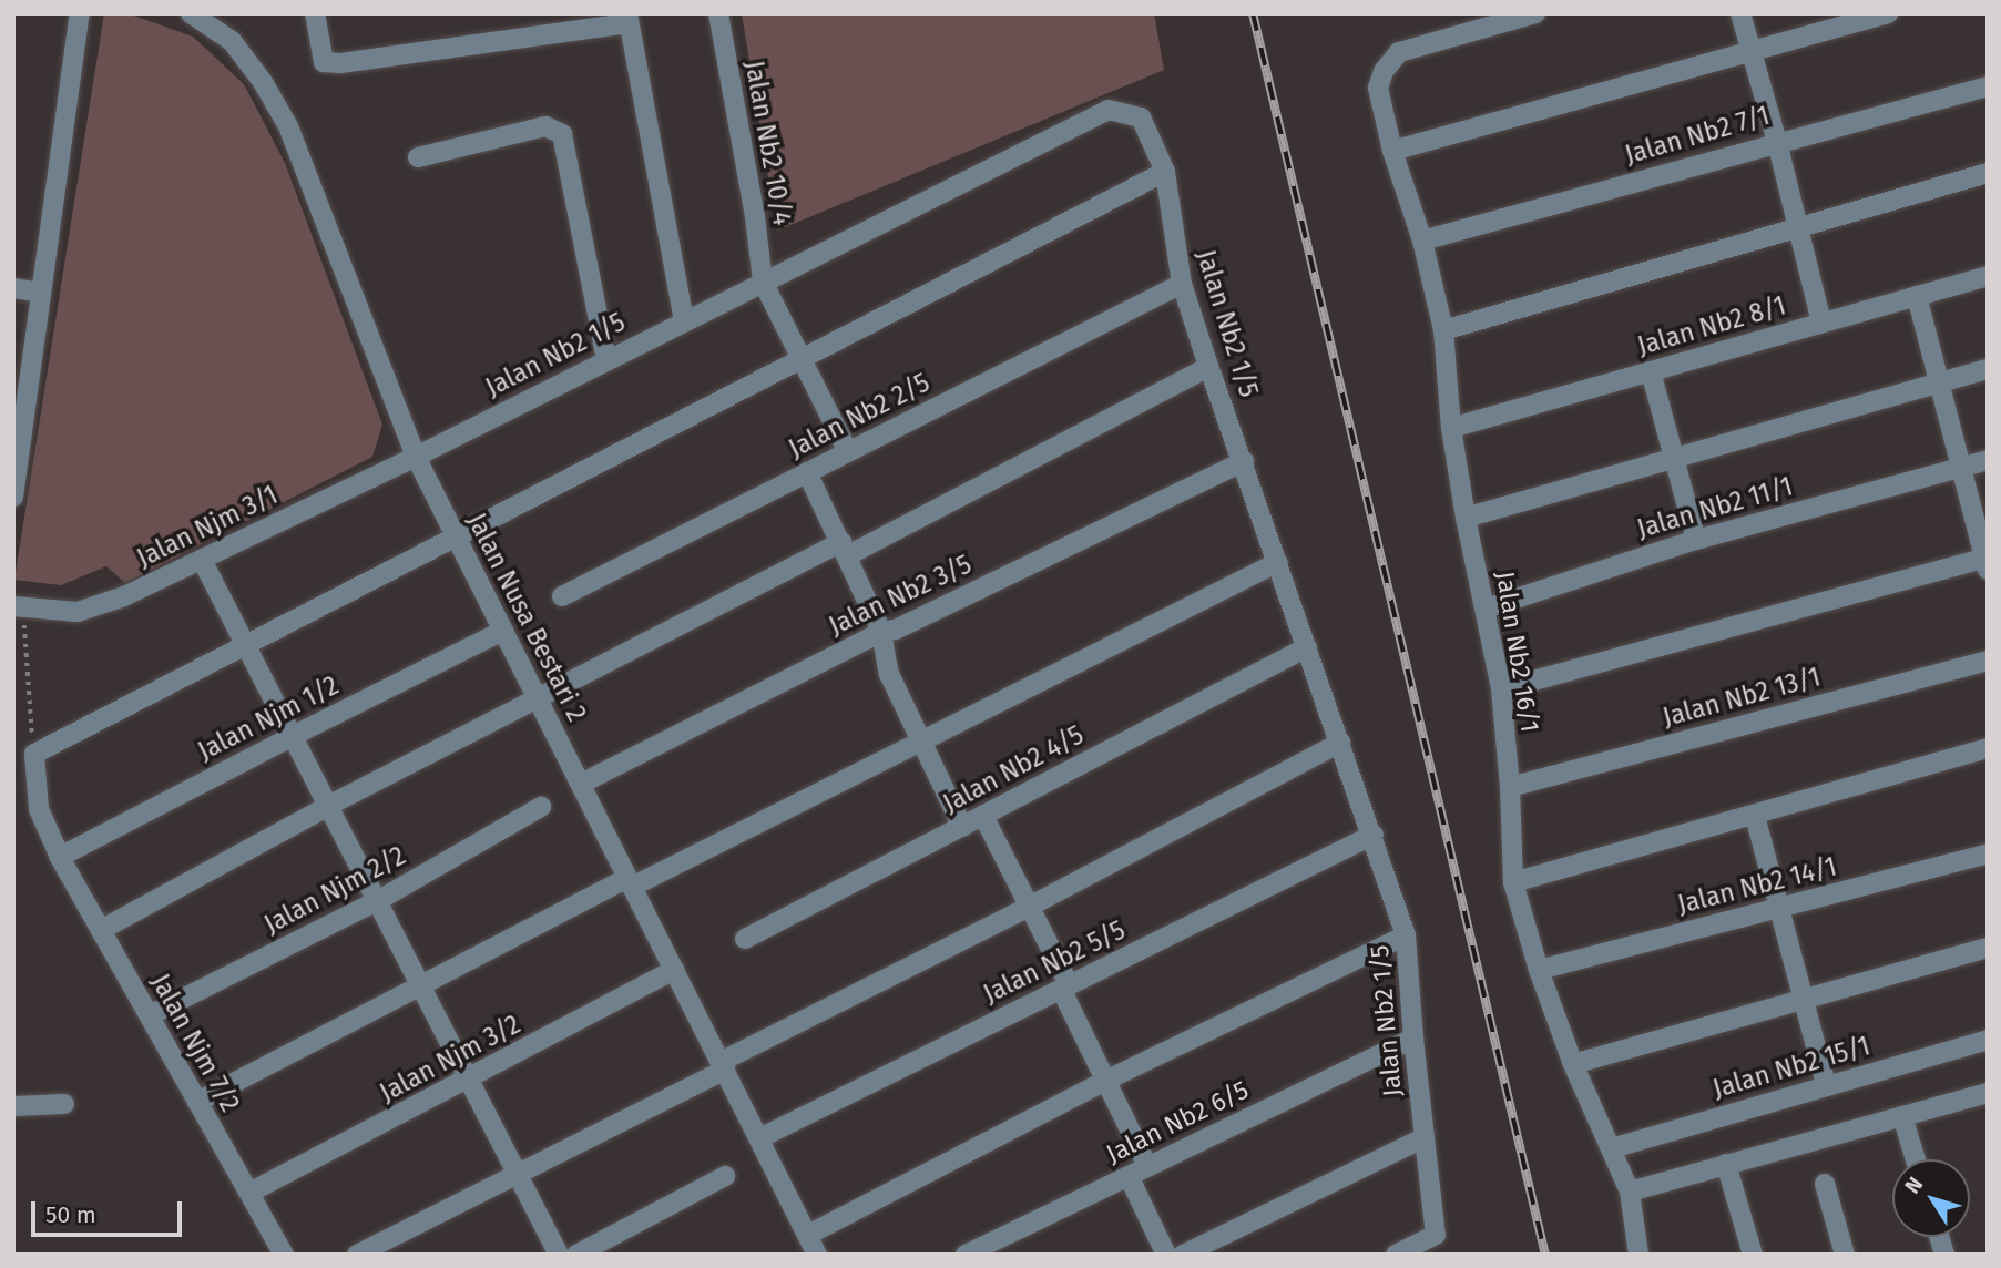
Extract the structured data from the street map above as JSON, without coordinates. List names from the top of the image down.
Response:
{
  "streets": {
    "street": [
      "Jalan Nb2 7/1",
      "Jalan Nb2 10/4",
      "Jalan Nb2 1/5",
      "Jalan Nb2 8/1",
      "Jalan Nb2 2/5",
      "Jalan Nb2 11/1",
      "Jalan Njm 3/1",
      "Jalan Nb2 3/5",
      "Jalan Nusa Bestari 2",
      "Jalan Nb2 16/1",
      "Jalan Nb2 13/1",
      "Jalan Njm 1/2",
      "Jalan Nb2 4/5",
      "Jalan Nb2 14/1",
      "Jalan Njm 2/2",
      "Jalan Nb2 5/5",
      "Jalan Njm 7/2",
      "Jalan Njm 3/2",
      "Jalan Nb2 15/1",
      "Jalan Nb2 6/5"
    ]
  },
  "crossings": [
    ["Jalan Nb2 7/1", "Jalan Nb2 16/1"],
    ["Jalan Nb2 10/4", "Jalan Nb2 1/5"],
    ["Jalan Nb2 10/4", "Jalan Nb2 2/5"],
    ["Jalan Nb2 1/5", "Jalan Nb2 2/5"],
    ["Jalan Nb2 1/5", "Jalan Njm 3/1"],
    ["Jalan Nb2 1/5", "Jalan Nb2 3/5"],
    ["Jalan Nb2 1/5", "Jalan Nusa Bestari 2"],
    ["Jalan Nb2 1/5", "Jalan Nb2 4/5"],
    ["Jalan Nb2 1/5", "Jalan Nb2 5/5"],
    ["Jalan Nb2 1/5", "Jalan Nb2 6/5"],
    ["Jalan Nb2 8/1", "Jalan Nb2 16/1"],
    ["Jalan Nb2 11/1", "Jalan Nb2 16/1"],
    ["Jalan Njm 3/1", "Jalan Nusa Bestari 2"],
    ["Jalan Nb2 3/5", "Jalan Nusa Bestari 2"],
    ["Jalan Nusa Bestari 2", "Jalan Njm 1/2"],
    ["Jalan Nusa Bestari 2", "Jalan Nb2 5/5"],
    ["Jalan Nusa Bestari 2", "Jalan Njm 3/2"],
    ["Jalan Nb2 16/1", "Jalan Nb2 13/1"],
    ["Jalan Nb2 16/1", "Jalan Nb2 14/1"],
    ["Jalan Nb2 16/1", "Jalan Nb2 15/1"],
    ["Jalan Njm 1/2", "Jalan Njm 7/2"],
    ["Jalan Njm 2/2", "Jalan Njm 7/2"],
    ["Jalan Njm 7/2", "Jalan Njm 3/2"]
  ],
  "scale_bar": "50 m",
  "north": "top left"
}
